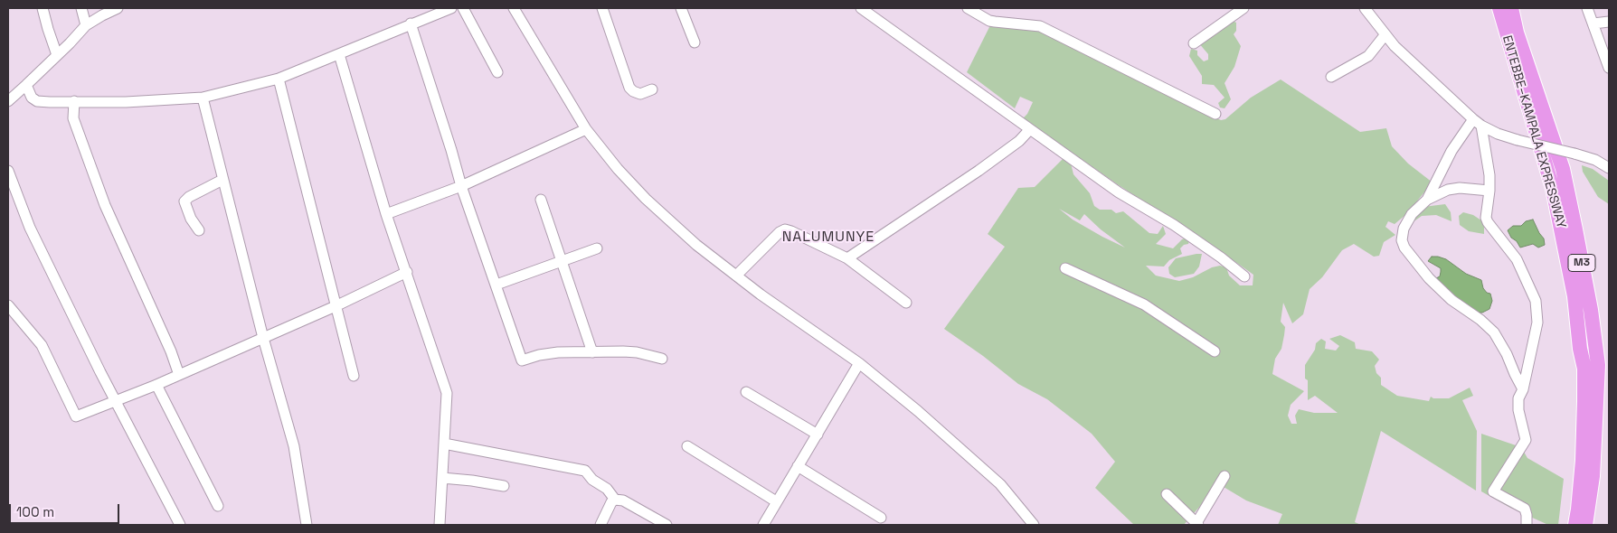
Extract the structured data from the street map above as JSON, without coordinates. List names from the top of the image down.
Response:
{
  "streets": {
    "highway": ["ENTEBBE–KAMPALA EXPRESSWAY", "M3"]
  },
  "districts": ["NALUMUNYE"],
  "scale_bar": "100 m"
}
